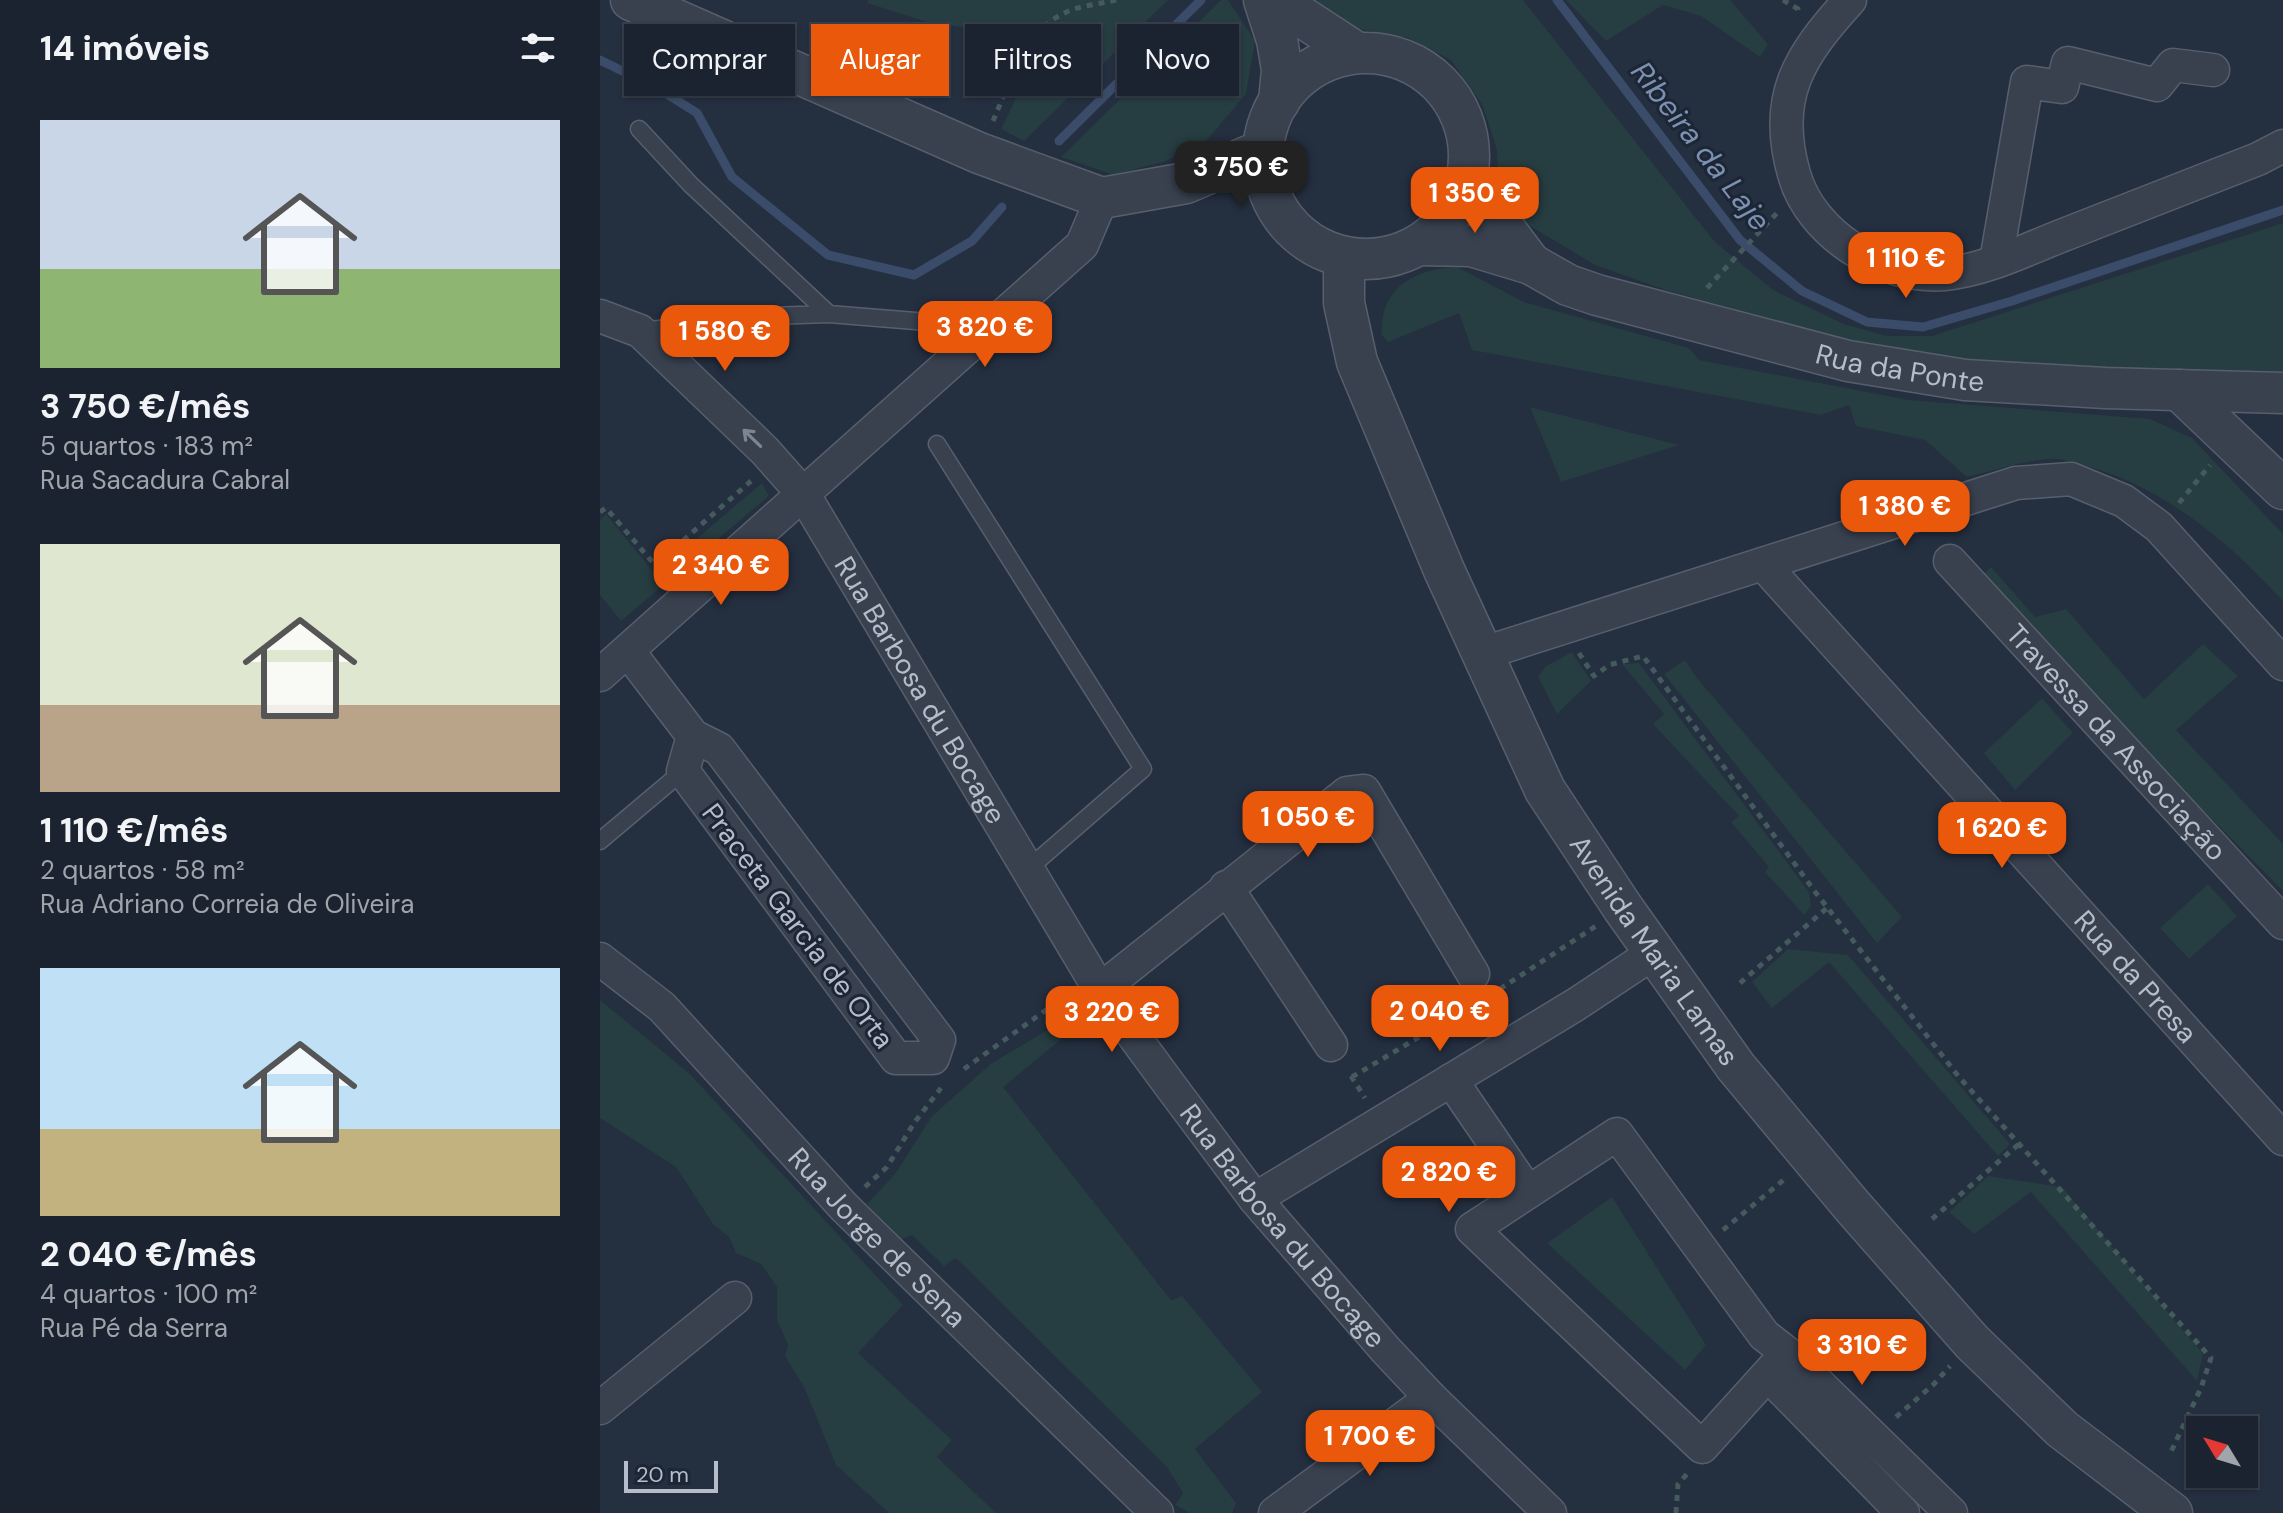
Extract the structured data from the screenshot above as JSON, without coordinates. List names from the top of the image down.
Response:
{
  "streets": {
    "street": [
      "Rua da Ponte",
      "Rua Barbosa du Bocage",
      "Travessa da Associação",
      "Praceta Garcia de Orta",
      "Avenida Maria Lamas",
      "Rua da Presa",
      "Rua Jorge de Sena"
    ]
  },
  "water": ["Ribeira da Laje"],
  "scale_bar": "20 m",
  "north": "top left",
  "page": {
    "heading": "14 imóveis",
    "chip": [
      "Comprar",
      "Alugar",
      "Filtros",
      "Novo"
    ],
    "list": [
      {
        "name": "3 750 €/mês",
        "note": "5 quartos · 183 m² · Rua Sacadura Cabral"
      },
      {
        "name": "1 110 €/mês",
        "note": "2 quartos · 58 m² · Rua Adriano Correia de Oliveira"
      },
      {
        "name": "2 040 €/mês",
        "note": "4 quartos · 100 m² · Rua Pé da Serra"
      }
    ],
    "price": [
      "3 750 €",
      "1 350 €",
      "1 110 €",
      "3 820 €",
      "1 580 €",
      "1 380 €",
      "2 340 €",
      "1 050 €",
      "1 620 €",
      "2 040 €",
      "3 220 €",
      "2 820 €",
      "3 310 €",
      "1 700 €"
    ],
    "scale": "20 m"
  }
}
